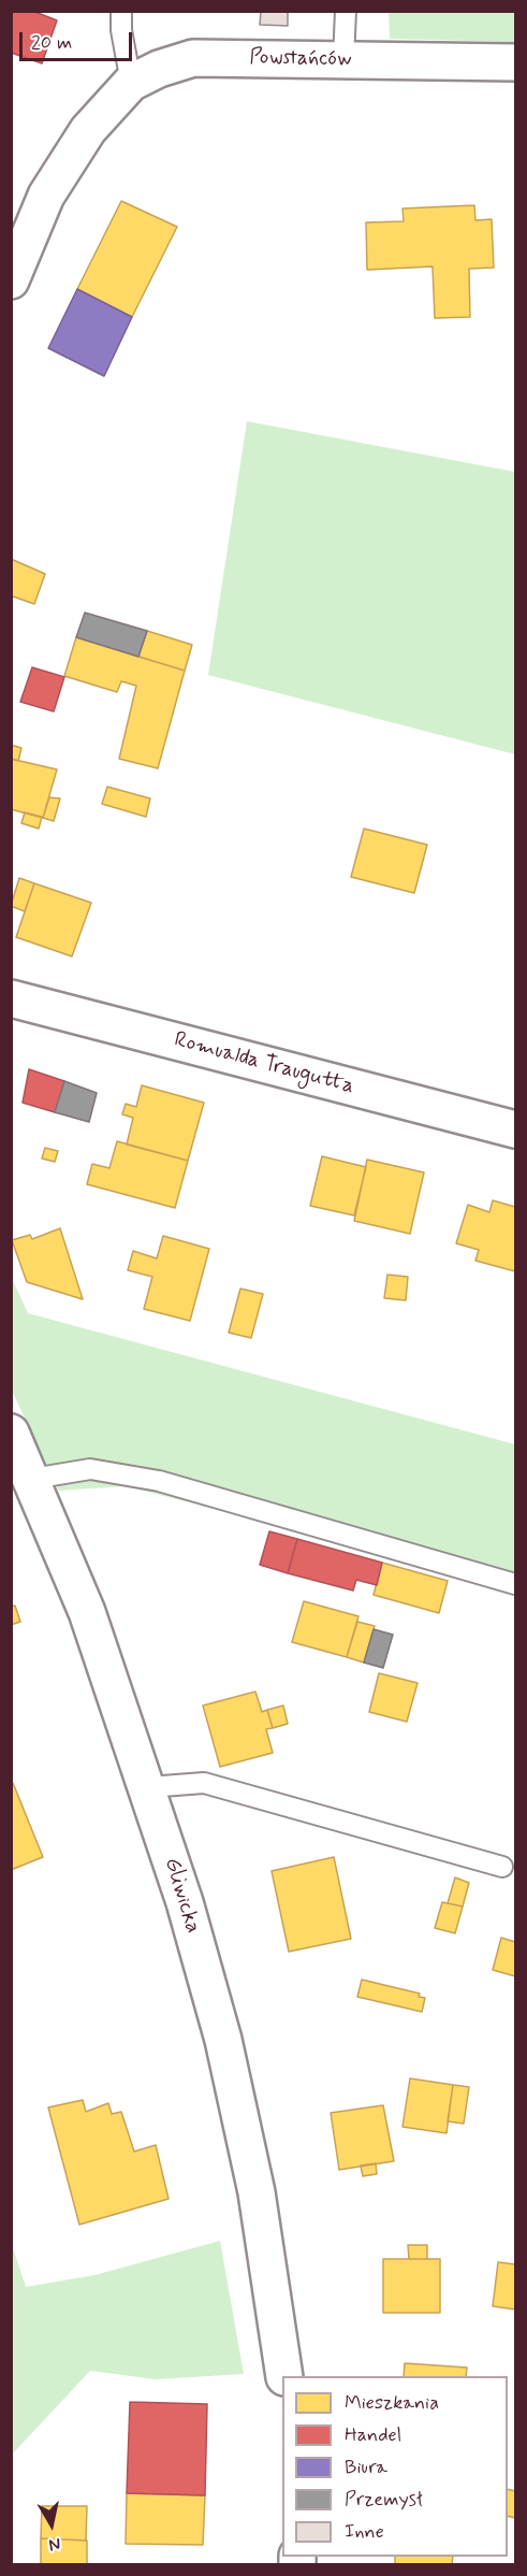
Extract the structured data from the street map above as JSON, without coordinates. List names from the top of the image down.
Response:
{
  "streets": {
    "street": ["Powstańców", "Romualda Traugutta", "Gliwicka"]
  },
  "legend": [
    "Mieszkania",
    "Handel",
    "Biura",
    "Przemysł",
    "Inne"
  ],
  "scale_bar": "20 m",
  "north": "bottom"
}
